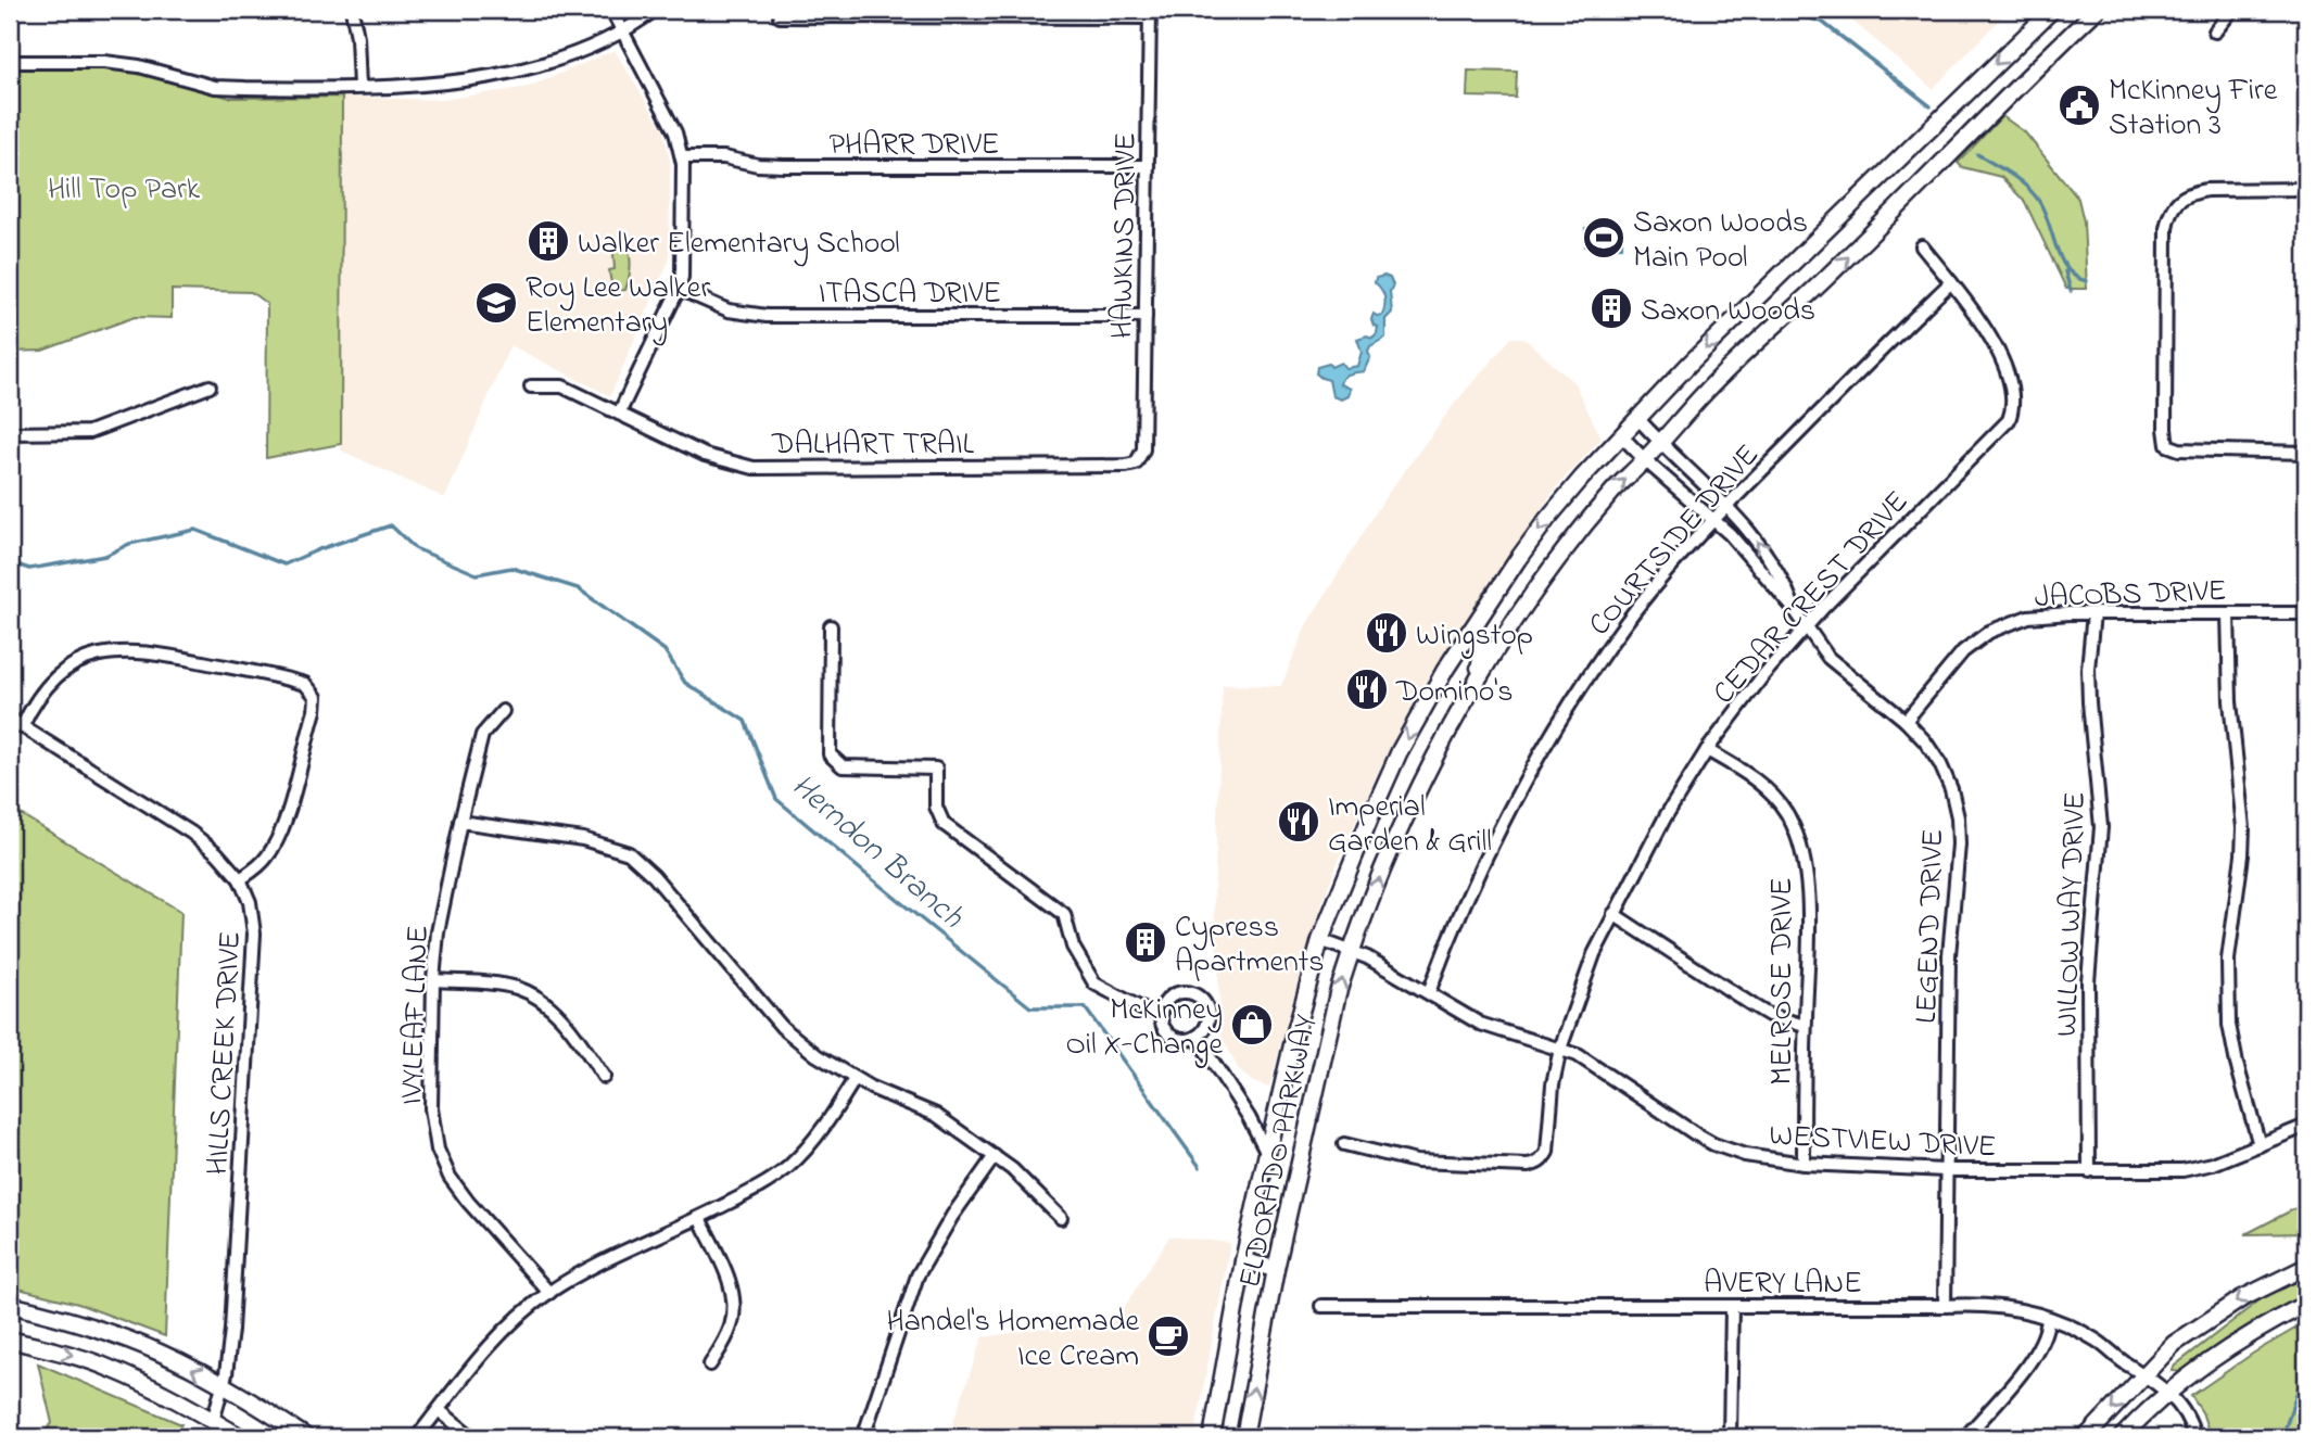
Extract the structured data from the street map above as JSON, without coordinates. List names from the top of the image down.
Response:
{
  "streets": {
    "main road": ["ELDORADO PARKWAY"],
    "street": [
      "PHARR DRIVE",
      "HAWKINS DRIVE",
      "ITASCA DRIVE",
      "DALHART TRAIL",
      "COURTSIDE DRIVE",
      "JACOBS DRIVE",
      "CEDAR CREST DRIVE",
      "WILLOW WAY DRIVE",
      "LEGEND DRIVE",
      "MELROSE DRIVE",
      "IVYLEAF LANE",
      "HILLS CREEK DRIVE",
      "WESTVIEW DRIVE",
      "AVERY LANE"
    ]
  },
  "crossings": [
    ["PHARR DRIVE", "HAWKINS DRIVE"],
    ["HAWKINS DRIVE", "ITASCA DRIVE"],
    ["HAWKINS DRIVE", "DALHART TRAIL"],
    ["COURTSIDE DRIVE", "CEDAR CREST DRIVE"],
    ["COURTSIDE DRIVE", "LEGEND DRIVE"],
    ["COURTSIDE DRIVE", "WESTVIEW DRIVE"],
    ["JACOBS DRIVE", "WILLOW WAY DRIVE"],
    ["JACOBS DRIVE", "LEGEND DRIVE"],
    ["CEDAR CREST DRIVE", "LEGEND DRIVE"],
    ["CEDAR CREST DRIVE", "MELROSE DRIVE"],
    ["CEDAR CREST DRIVE", "WESTVIEW DRIVE"],
    ["WILLOW WAY DRIVE", "WESTVIEW DRIVE"],
    ["LEGEND DRIVE", "WESTVIEW DRIVE"],
    ["LEGEND DRIVE", "ELDORADO PARKWAY"],
    ["LEGEND DRIVE", "AVERY LANE"],
    ["MELROSE DRIVE", "WESTVIEW DRIVE"],
    ["WESTVIEW DRIVE", "ELDORADO PARKWAY"]
  ],
  "water": ["Herndon Branch"],
  "parks": ["Hill Top Park"],
  "places": {
    "public building": ["McKinney Fire Station 3"],
    "sports": ["Saxon Woods Main Pool"],
    "building": ["Walker Elementary School", "Saxon Woods", "Cypress Apartments"],
    "school or university": ["Roy Lee Walker Elementary"],
    "restaurant": ["Wingstop", "Domino's", "Imperial Garden & Grill"],
    "shop": ["McKinney Oil X-Change"],
    "cafe": ["Handel's Homemade Ice Cream"]
  }
}
